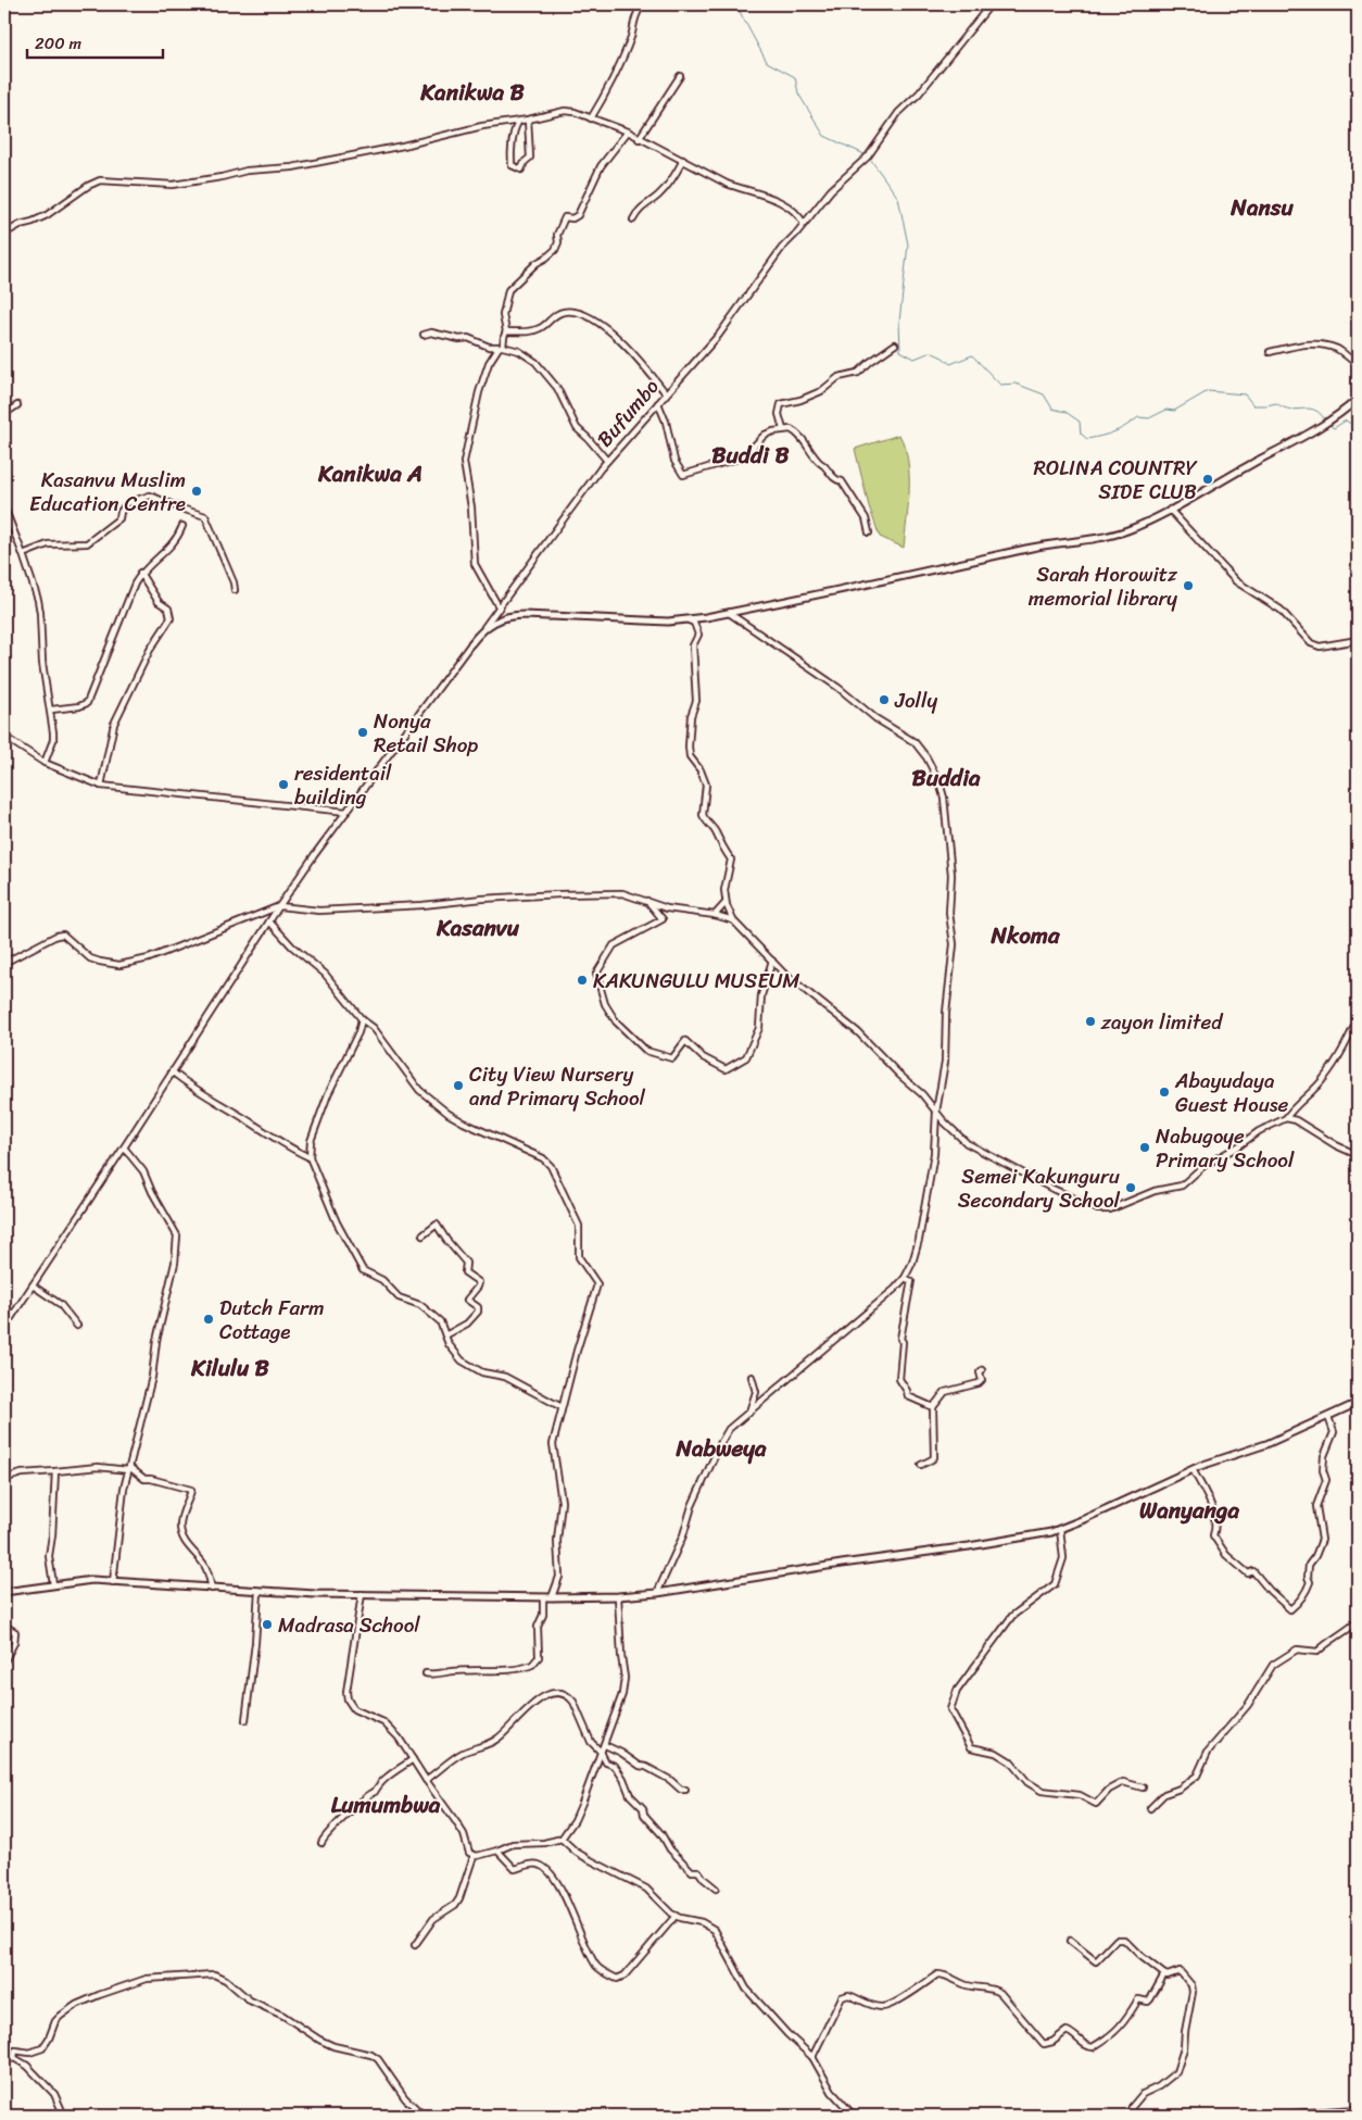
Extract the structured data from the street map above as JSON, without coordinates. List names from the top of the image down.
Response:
{
  "streets": {
    "street": ["Bufumbo"]
  },
  "districts": [
    "Kanikwa B",
    "Nansu",
    "Buddi B",
    "Kanikwa A",
    "Buddia",
    "Kasanvu",
    "Nkoma",
    "Kilulu B",
    "Nabweya",
    "Wanyanga",
    "Lumumbwa"
  ],
  "places": [
    "ROLINA COUNTRY SIDE CLUB",
    "Kasanvu Muslim Education Centre",
    "Sarah Horowitz memorial library",
    "Jolly",
    "Nonya Retail Shop",
    "residentail building",
    "KAKUNGULU MUSEUM",
    "zayon limited",
    "City View Nursery and Primary School",
    "Abayudaya Guest House",
    "Nabugoye Primary School",
    "Semei Kakunguru Secondary School",
    "Dutch Farm Cottage",
    "Madrasa School"
  ],
  "scale_bar": "200 m"
}
